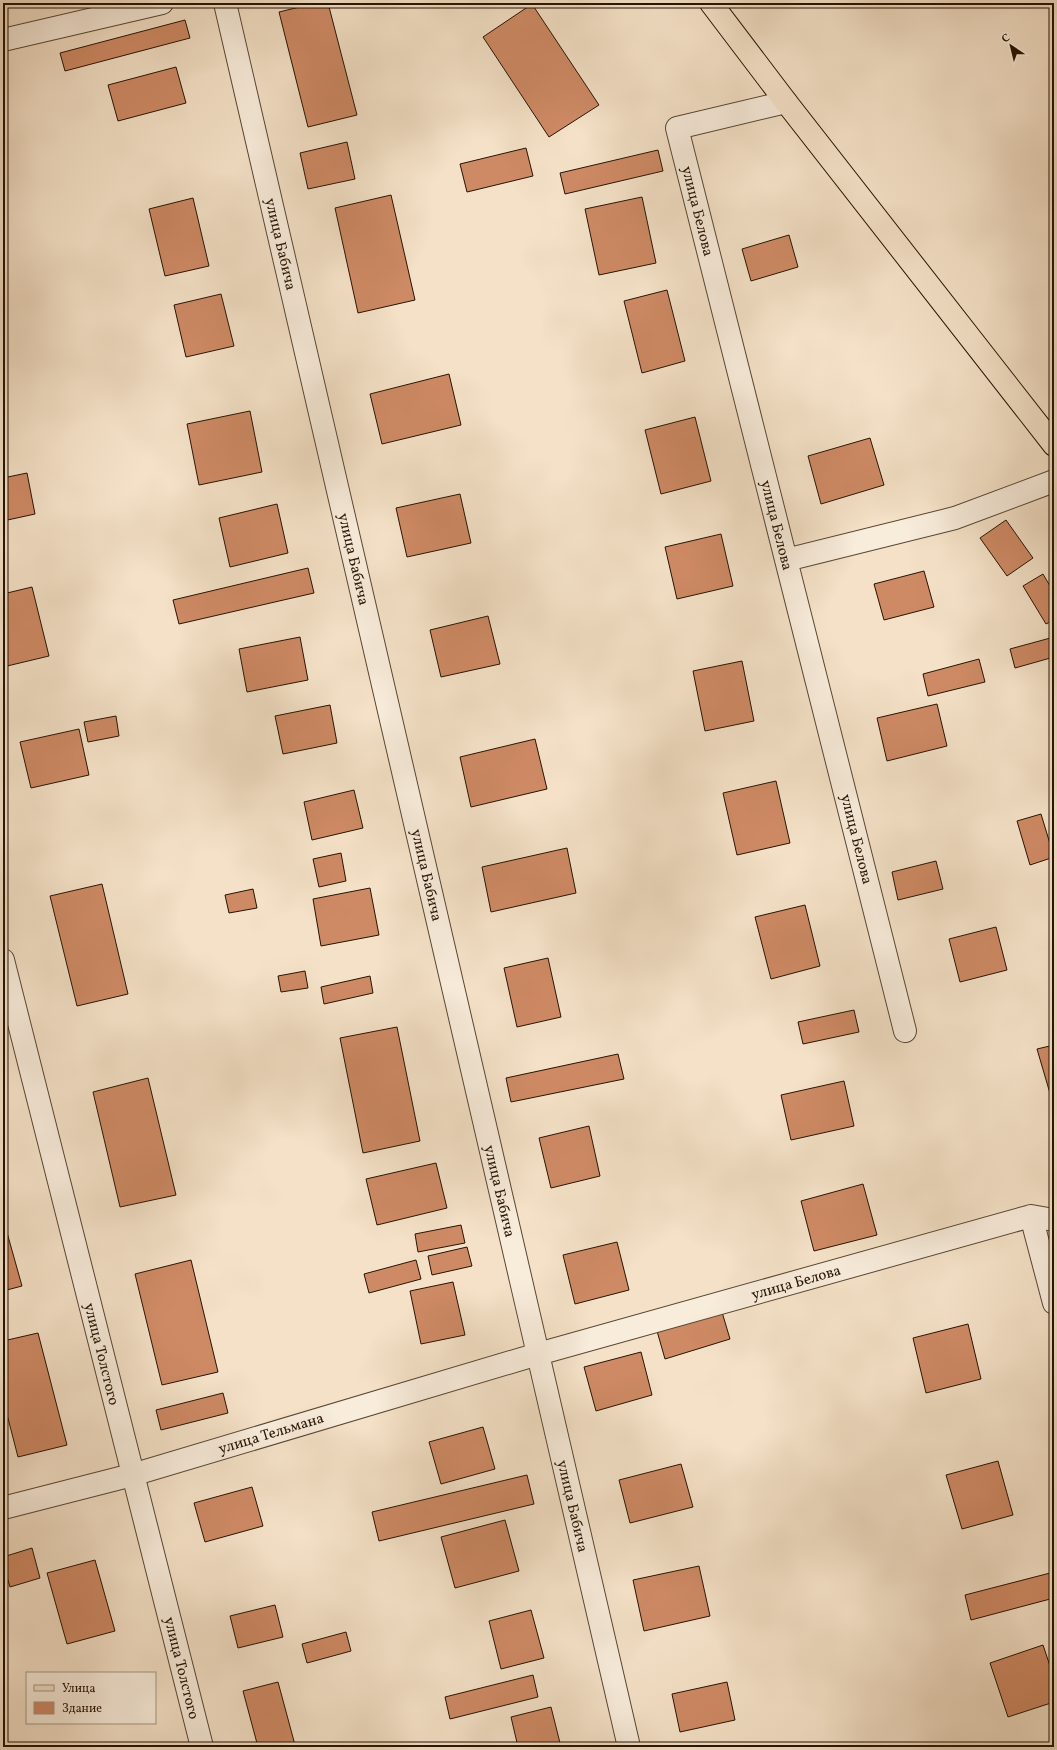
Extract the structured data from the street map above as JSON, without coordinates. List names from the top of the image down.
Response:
{
  "streets": {
    "street": [
      "улица Белова",
      "улица Бабича",
      "улица Толстого",
      "улица Тельмана"
    ]
  },
  "crossings": [
    ["улица Белова", "улица Бабича"],
    ["улица Белова", "улица Тельмана"],
    ["улица Бабича", "улица Тельмана"],
    ["улица Толстого", "улица Тельмана"]
  ],
  "legend": ["Улица", "Здание"],
  "north": "top left"
}
